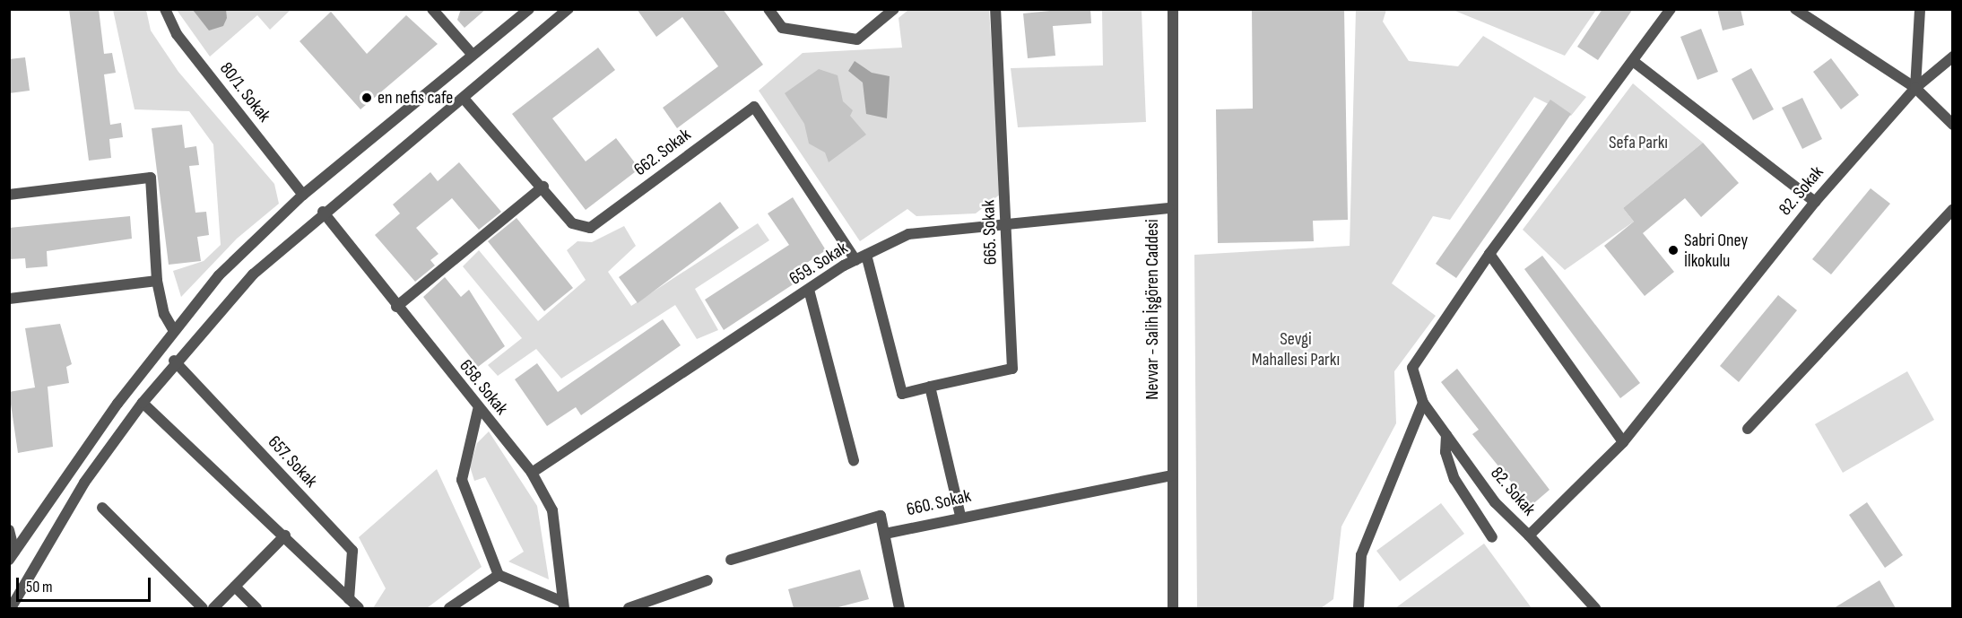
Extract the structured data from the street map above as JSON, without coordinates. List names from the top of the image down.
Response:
{
  "streets": {
    "street": [
      "80/1. Sokak",
      "662. Sokak",
      "82. Sokak",
      "665. Sokak",
      "659. Sokak",
      "Nevvar - Salih İşgören Caddesi",
      "658. Sokak",
      "657. Sokak",
      "660. Sokak"
    ]
  },
  "crossings": [
    ["662. Sokak", "659. Sokak"],
    ["665. Sokak", "659. Sokak"],
    ["659. Sokak", "Nevvar - Salih İşgören Caddesi"],
    ["659. Sokak", "658. Sokak"],
    ["Nevvar - Salih İşgören Caddesi", "660. Sokak"]
  ],
  "parks": ["Sefa Parkı", "Sevgi Mahallesi Parkı"],
  "places": ["en nefis cafe", "Sabri Oney İlkokulu"],
  "scale_bar": "50 m"
}
